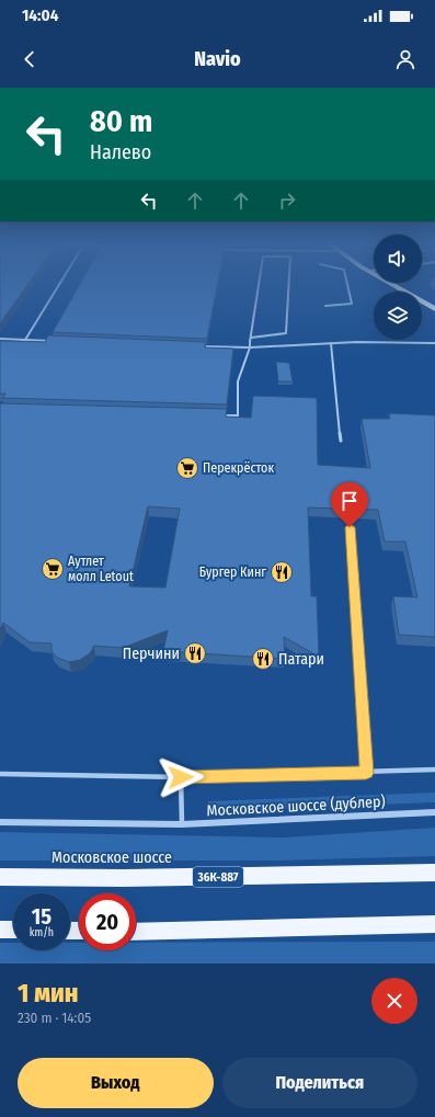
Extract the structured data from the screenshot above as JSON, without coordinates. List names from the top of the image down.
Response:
{
  "streets": {
    "main road": ["Московское шоссе", "36К-887"],
    "street": ["Московское шоссе (дублер)"]
  },
  "places": {
    "supermarket": ["Перекрёсток", "Аутлет молл Letout"],
    "restaurant": ["Бургер Кинг", "Перчини", "Патари"]
  },
  "page": {
    "status": "14:04",
    "header": "Navio",
    "turn": ["80 m", "Налево"],
    "speed": "15 km/h",
    "limit": "20",
    "heading": ["1 мин", "230 m · 14:05"],
    "buttons": ["Выход", "Поделиться"]
  }
}
